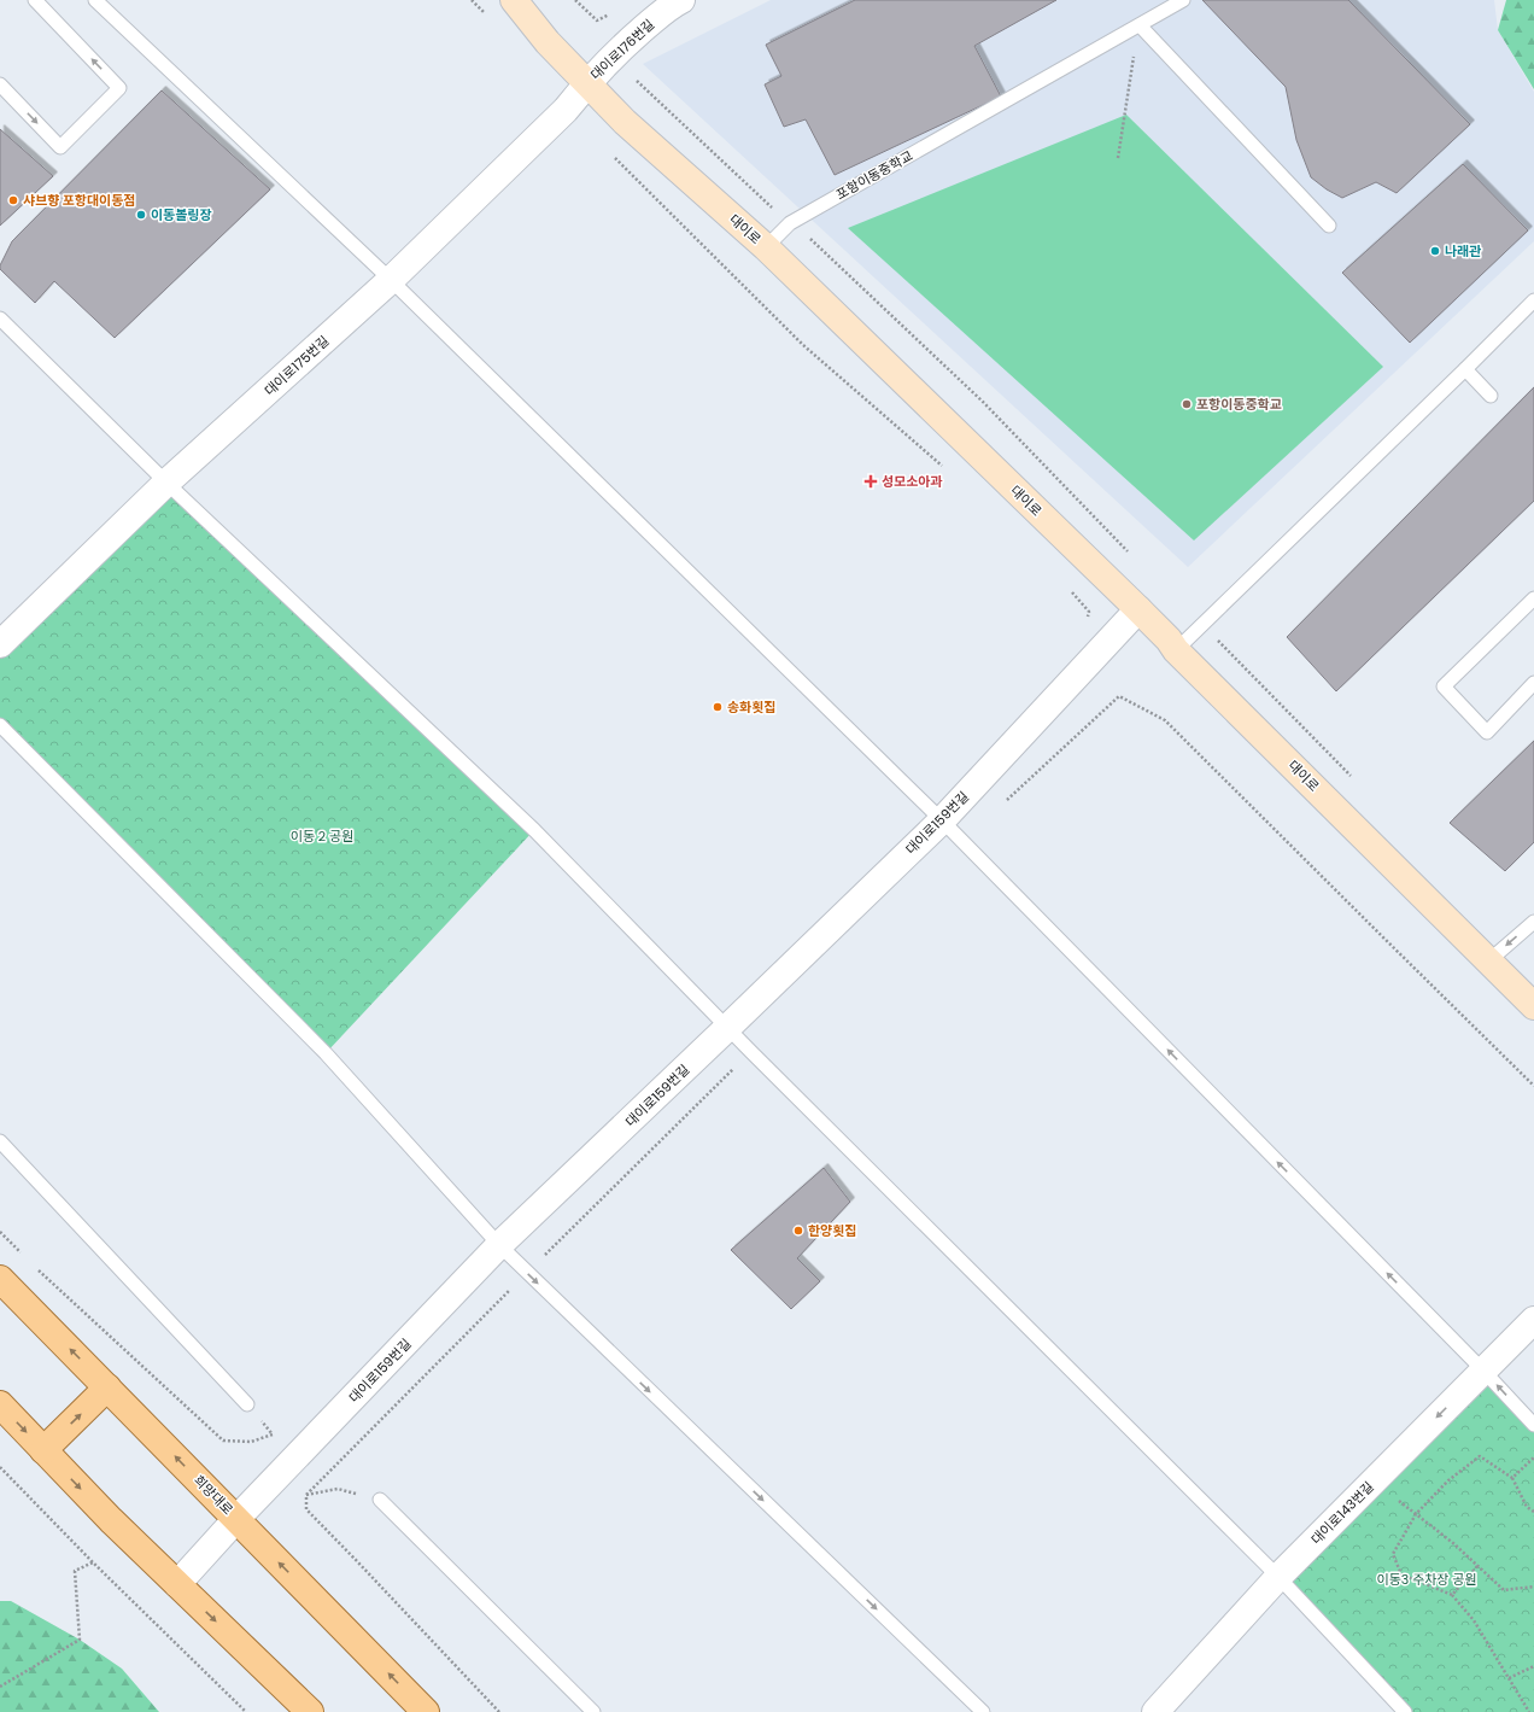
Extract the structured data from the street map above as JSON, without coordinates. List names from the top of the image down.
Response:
{
  "streets": {
    "main road": ["희망대로"],
    "street": [
      "대이로176번길",
      "대이로",
      "대이로175번길",
      "대이로159번길",
      "대이로143번길"
    ],
    "lane": ["포항이동중학교"]
  },
  "crossings": [
    ["대이로176번길", "대이로"],
    ["대이로176번길", "대이로175번길"],
    ["포항이동중학교", "대이로"],
    ["대이로", "대이로175번길"],
    ["대이로", "대이로159번길"],
    ["대이로159번길", "희망대로"]
  ],
  "one_way": ["대이로143번길"],
  "parks": ["이동 2 공원", "이동3 주차장 공원"],
  "places": {
    "other": [
      "샤브향 포항대이동점",
      "이동볼링장",
      "나래관",
      "포항이동중학교",
      "송화횟집",
      "한양횟집"
    ],
    "health": ["성모소아과"]
  }
}
